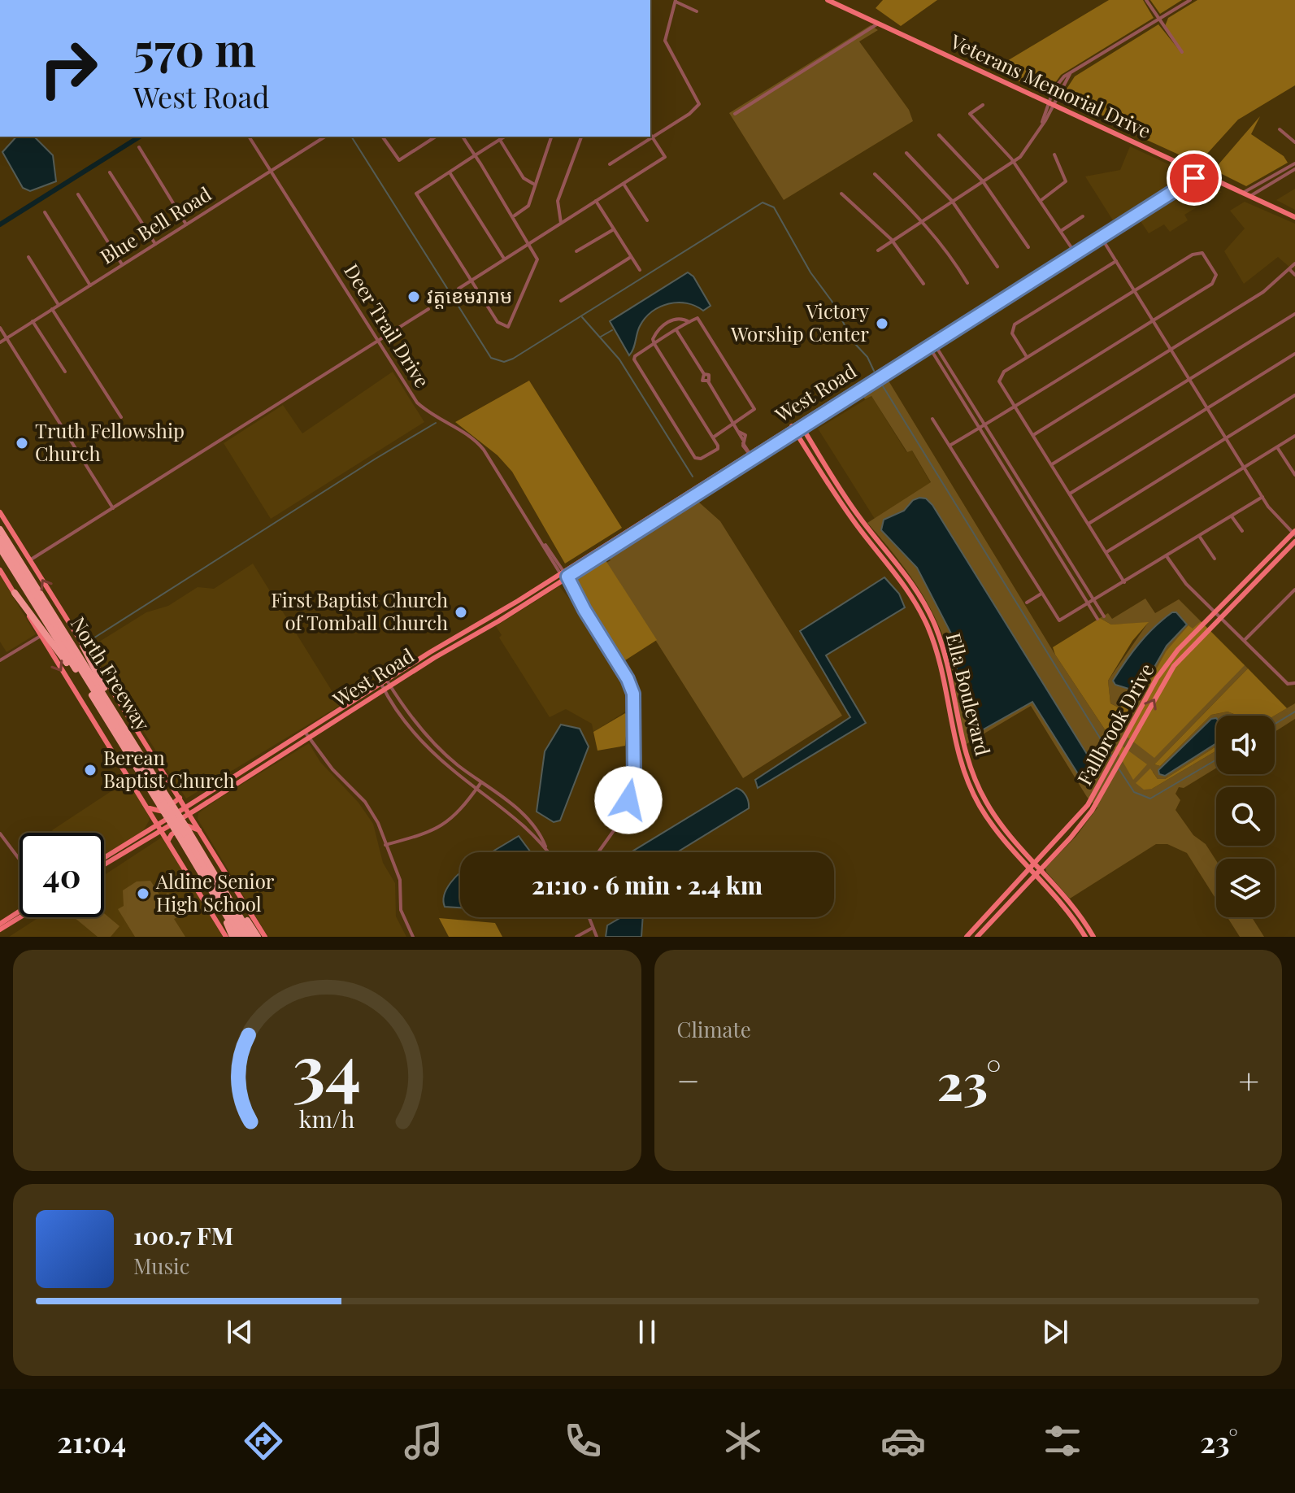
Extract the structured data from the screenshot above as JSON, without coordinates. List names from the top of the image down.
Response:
{
  "streets": {
    "highway": ["North Freeway"],
    "main road": [
      "Veterans Memorial Drive",
      "West Road",
      "Ella Boulevard",
      "Fallbrook Drive"
    ],
    "street": ["Blue Bell Road", "Deer Trail Drive"]
  },
  "crossings": [
    ["Veterans Memorial Drive", "West Road"],
    ["Blue Bell Road", "Deer Trail Drive"],
    ["Deer Trail Drive", "West Road"],
    ["West Road", "Ella Boulevard"],
    ["Ella Boulevard", "Fallbrook Drive"]
  ],
  "places": [
    "វត្តខេមរារាម",
    "Victory Worship Center",
    "Truth Fellowship Church",
    "First Baptist Church of Tomball Church",
    "Berean Baptist Church",
    "Aldine Senior High School"
  ],
  "page": {
    "turn": ["570 m", "West Road"],
    "limit": "40",
    "trip": "21:10 · 6 min · 2.4 km",
    "tile": "Climate",
    "heat": ["−", "23°", "+"],
    "song": ["100.7 FM", "Music"],
    "tabs": ["21:04", "23°"],
    "gauge": ["34", "km/h"]
  }
}
